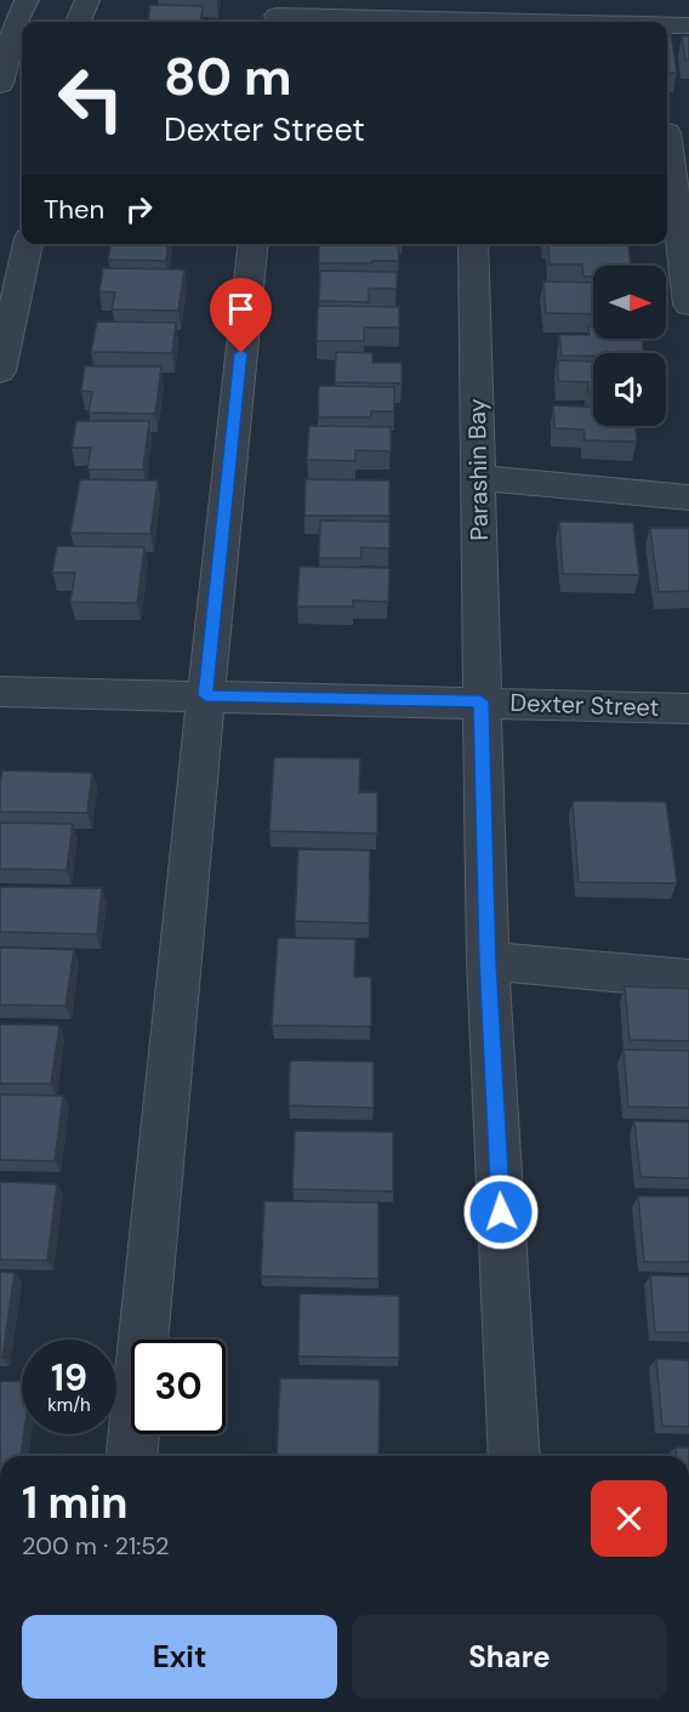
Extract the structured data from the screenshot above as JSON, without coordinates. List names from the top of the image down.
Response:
{
  "streets": {
    "street": ["Parashin Bay", "Dexter Street"]
  },
  "crossings": [
    ["Parashin Bay", "Dexter Street"]
  ],
  "north": "right",
  "page": {
    "turn": ["80 m", "Dexter Street"],
    "then": "Then",
    "speed": "19 km/h",
    "limit": "30",
    "heading": ["1 min", "200 m · 21:52"],
    "buttons": ["Exit", "Share"]
  }
}
